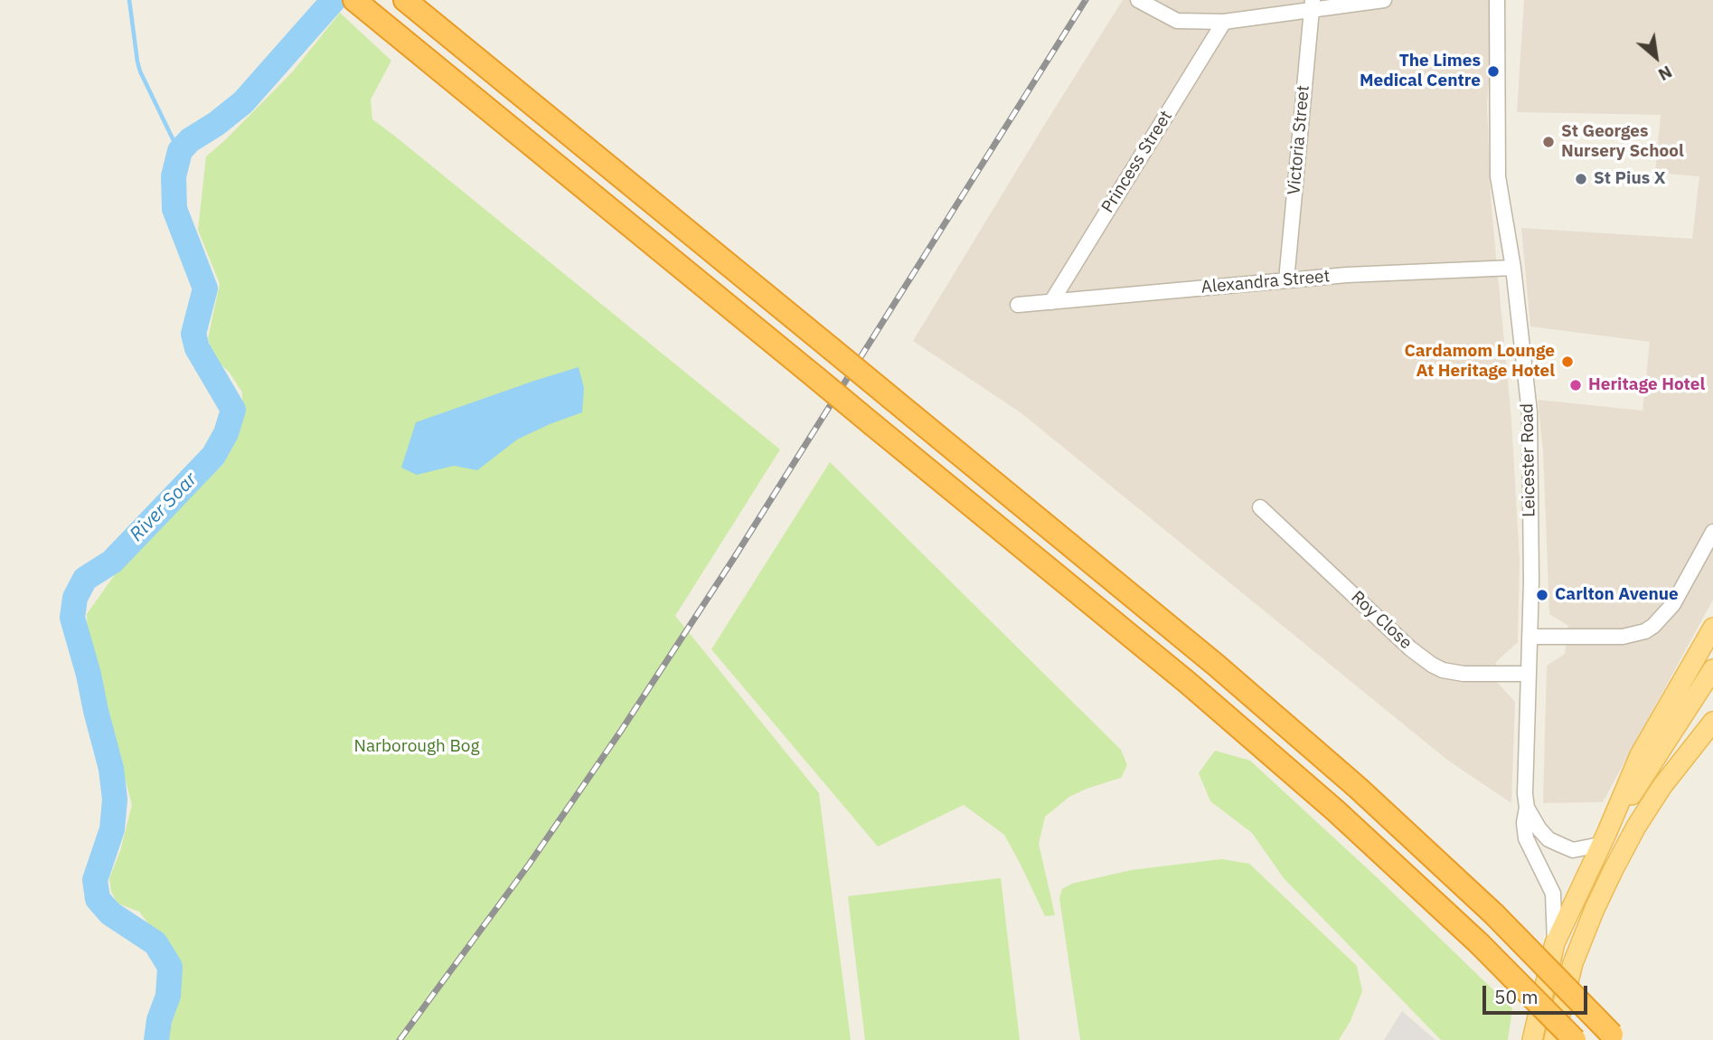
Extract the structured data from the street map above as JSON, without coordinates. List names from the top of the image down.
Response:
{
  "streets": {
    "street": [
      "Victoria Street",
      "Princess Street",
      "Alexandra Street",
      "Leicester Road",
      "Roy Close"
    ]
  },
  "crossings": [
    ["Victoria Street", "Alexandra Street"],
    ["Princess Street", "Alexandra Street"],
    ["Alexandra Street", "Leicester Road"],
    ["Leicester Road", "Roy Close"]
  ],
  "water": ["River Soar"],
  "parks": ["Narborough Bog"],
  "places": [
    "The Limes Medical Centre",
    "St Georges Nursery School",
    "St Pius X",
    "Cardamom Lounge At Heritage Hotel",
    "Heritage Hotel",
    "Carlton Avenue"
  ],
  "scale_bar": "50 m",
  "north": "bottom right"
}
